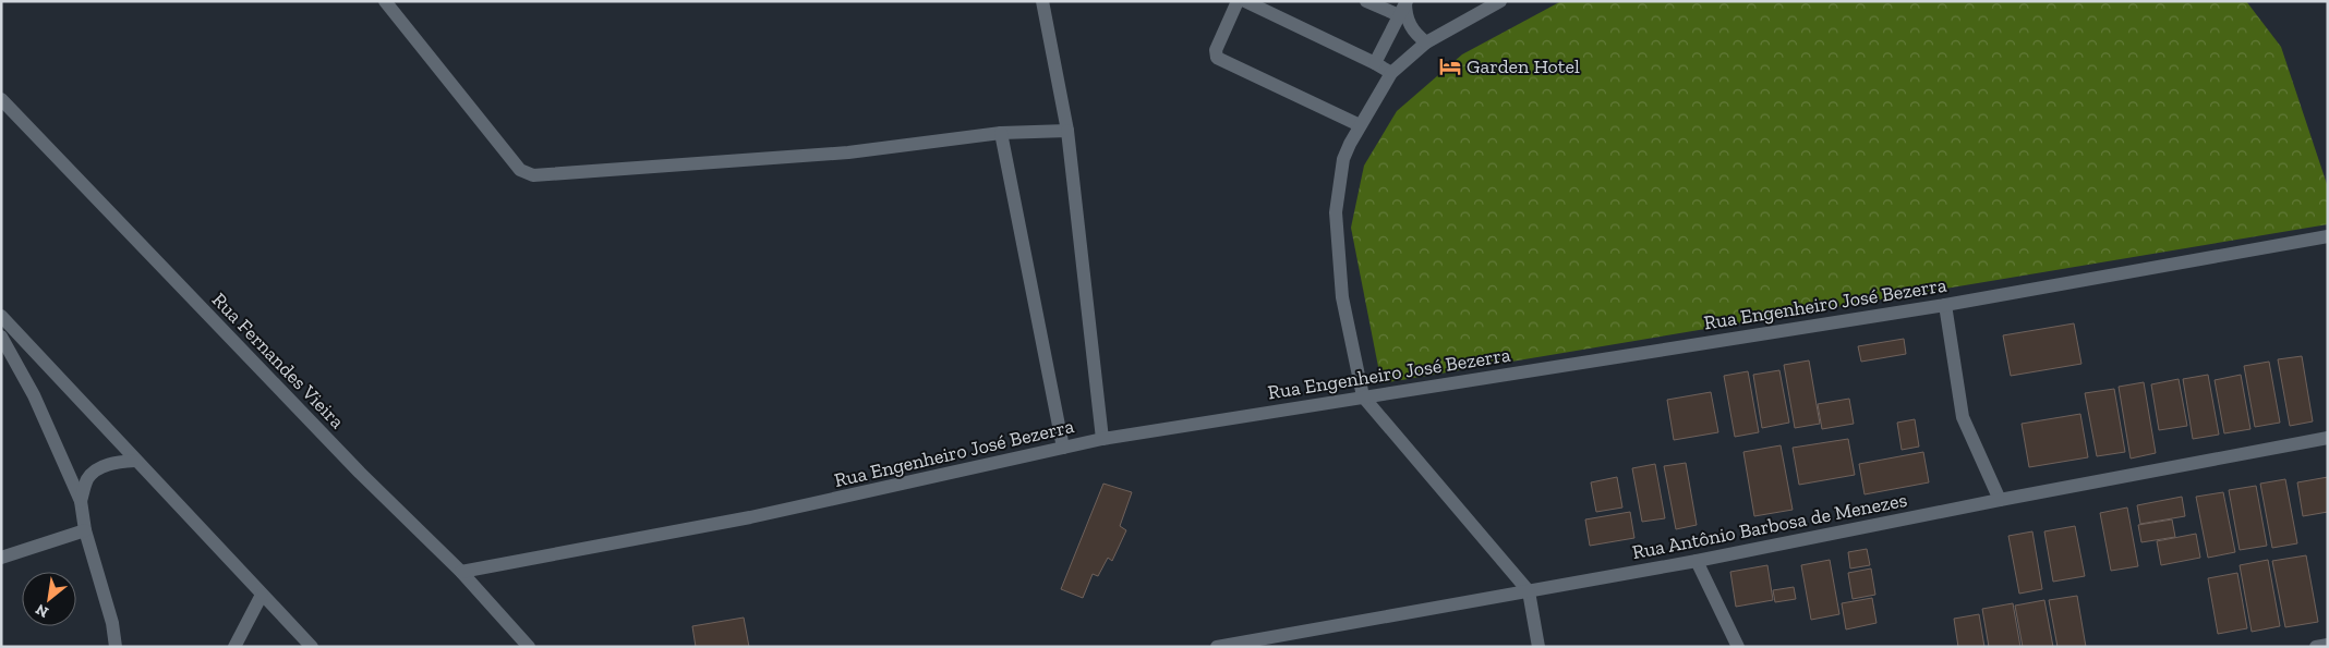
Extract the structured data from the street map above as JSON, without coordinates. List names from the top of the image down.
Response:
{
  "streets": {
    "street": ["Rua Engenheiro José Bezerra", "Rua Fernandes Vieira", "Rua Antônio Barbosa de Menezes"]
  },
  "crossings": [
    ["Rua Engenheiro José Bezerra", "Rua Fernandes Vieira"]
  ],
  "places": {
    "hotel": ["Garden Hotel"]
  },
  "north": "bottom left"
}
